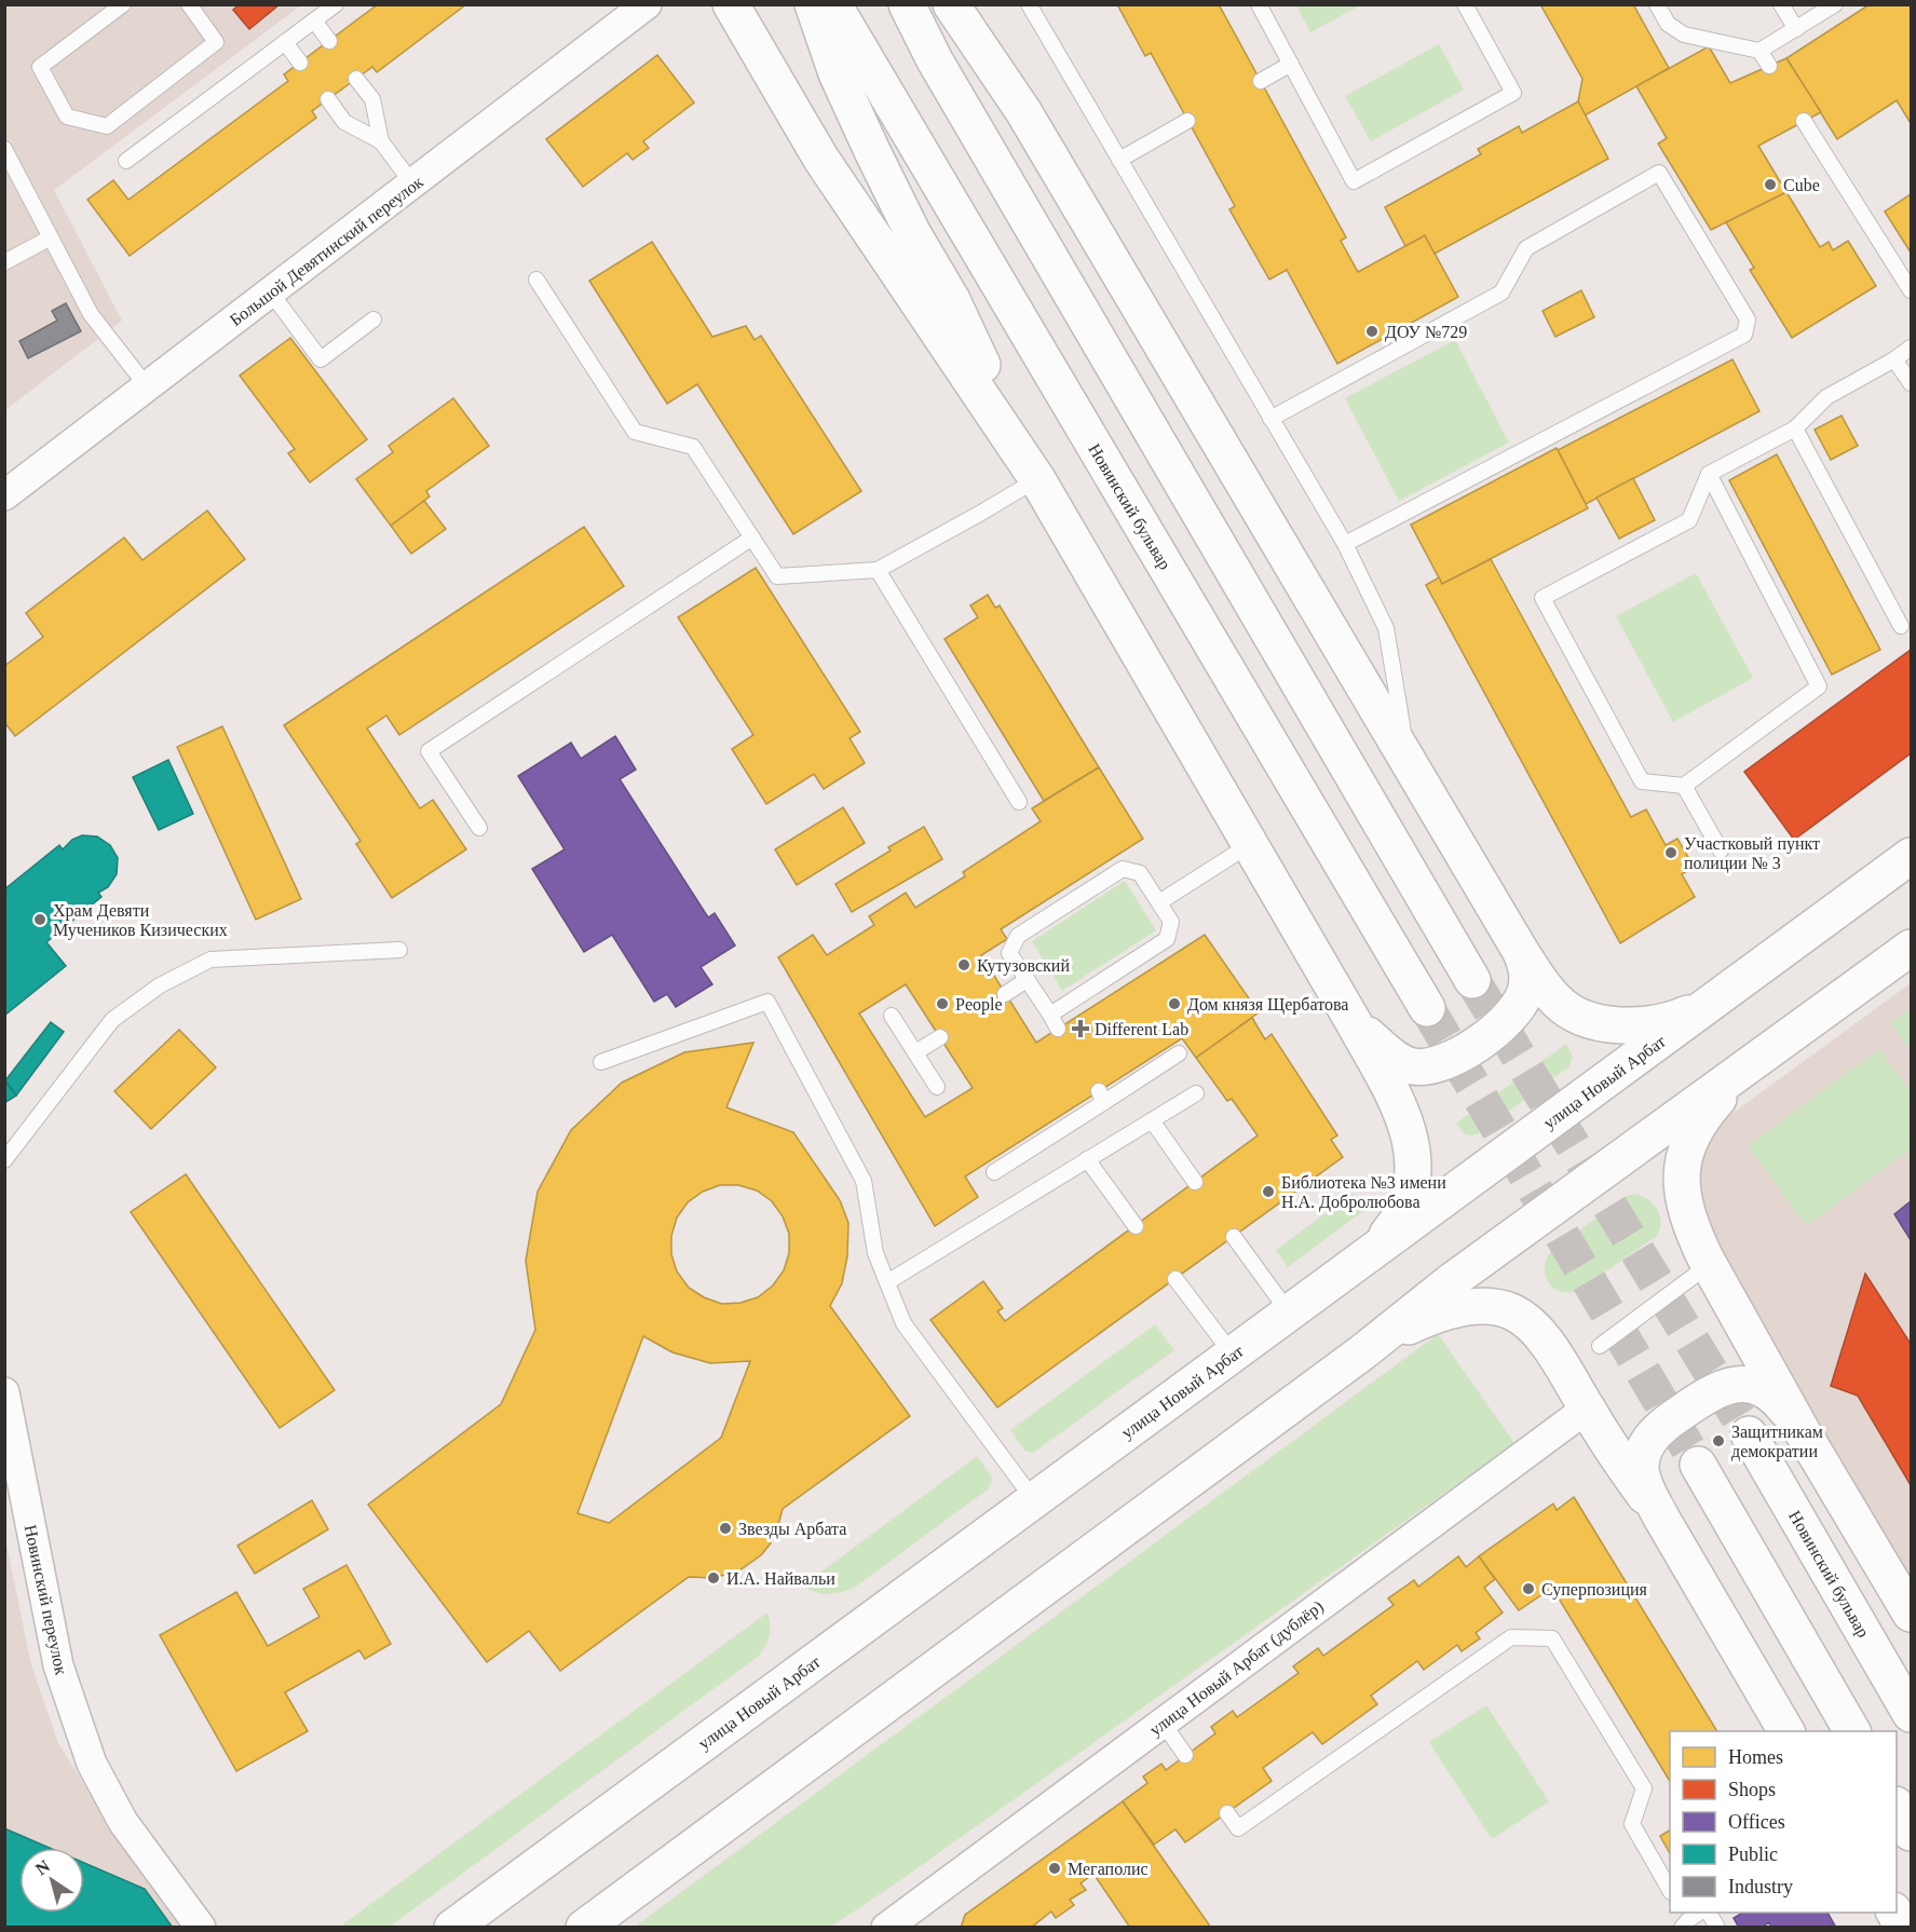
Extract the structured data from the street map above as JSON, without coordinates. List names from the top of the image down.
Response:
{
  "streets": {
    "main road": ["Новинский бульвар", "улица Новый Арбат"],
    "street": ["Большой Девятинский переулок", "Новинский переулок", "улица Новый Арбат (дублёр)"]
  },
  "places": {
    "other": [
      "Cube",
      "ДОУ №729",
      "Участковый пункт полиции № 3",
      "Храм Девяти Мучеников Кизических",
      "Кутузовский",
      "People",
      "Дом князя Щербатова",
      "Библиотека №3 имени Н.А. Добролюбова",
      "Защитникам демократии",
      "Звезды Арбата",
      "И.А. Найвальи",
      "Суперпозиция",
      "Мегаполис"
    ],
    "health": ["Different Lab"]
  },
  "legend": [
    "Homes",
    "Shops",
    "Offices",
    "Public",
    "Industry"
  ],
  "north": "top left"
}
